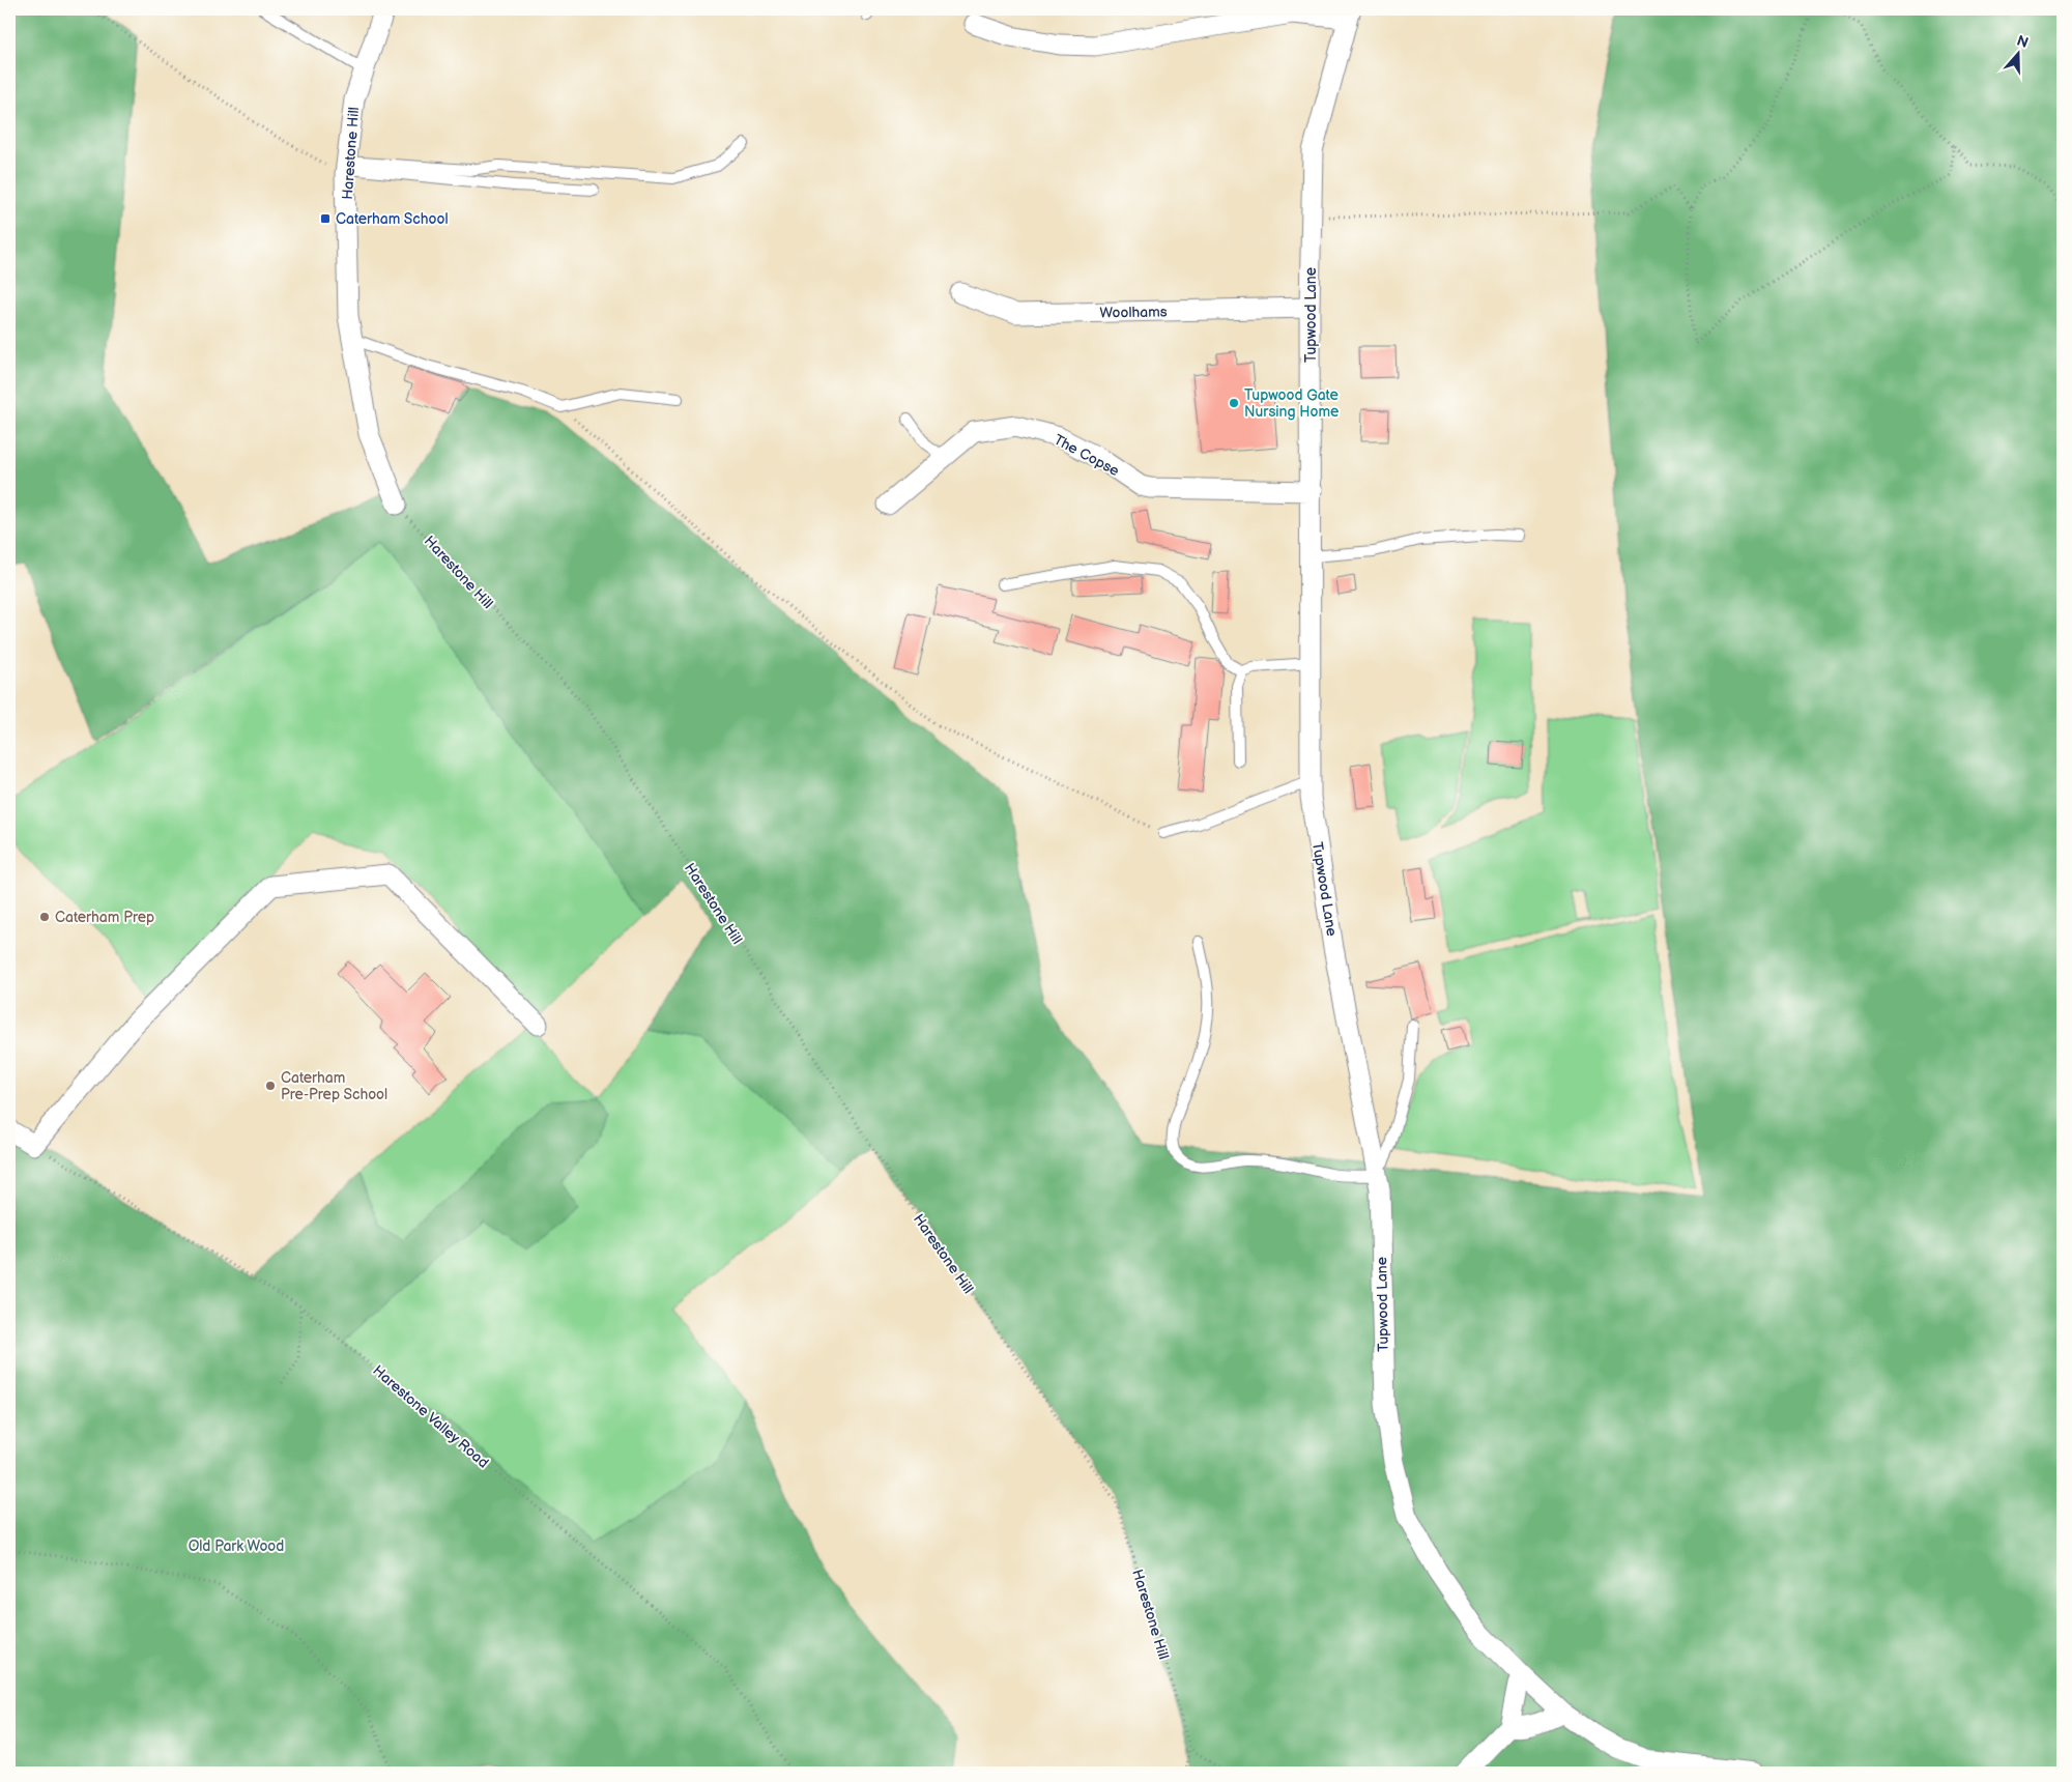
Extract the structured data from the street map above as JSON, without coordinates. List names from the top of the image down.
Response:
{
  "streets": {
    "street": [
      "Harestone Hill",
      "Woolhams",
      "Tupwood Lane",
      "The Copse"
    ],
    "path": ["Harestone Valley Road"]
  },
  "crossings": [
    ["Woolhams", "Tupwood Lane"],
    ["Tupwood Lane", "The Copse"]
  ],
  "parks": ["Old Park Wood"],
  "places": {
    "transit": ["Caterham School"],
    "other": ["Tupwood Gate Nursing Home", "Caterham Prep", "Caterham Pre-Prep School"]
  },
  "north": "top"
}
